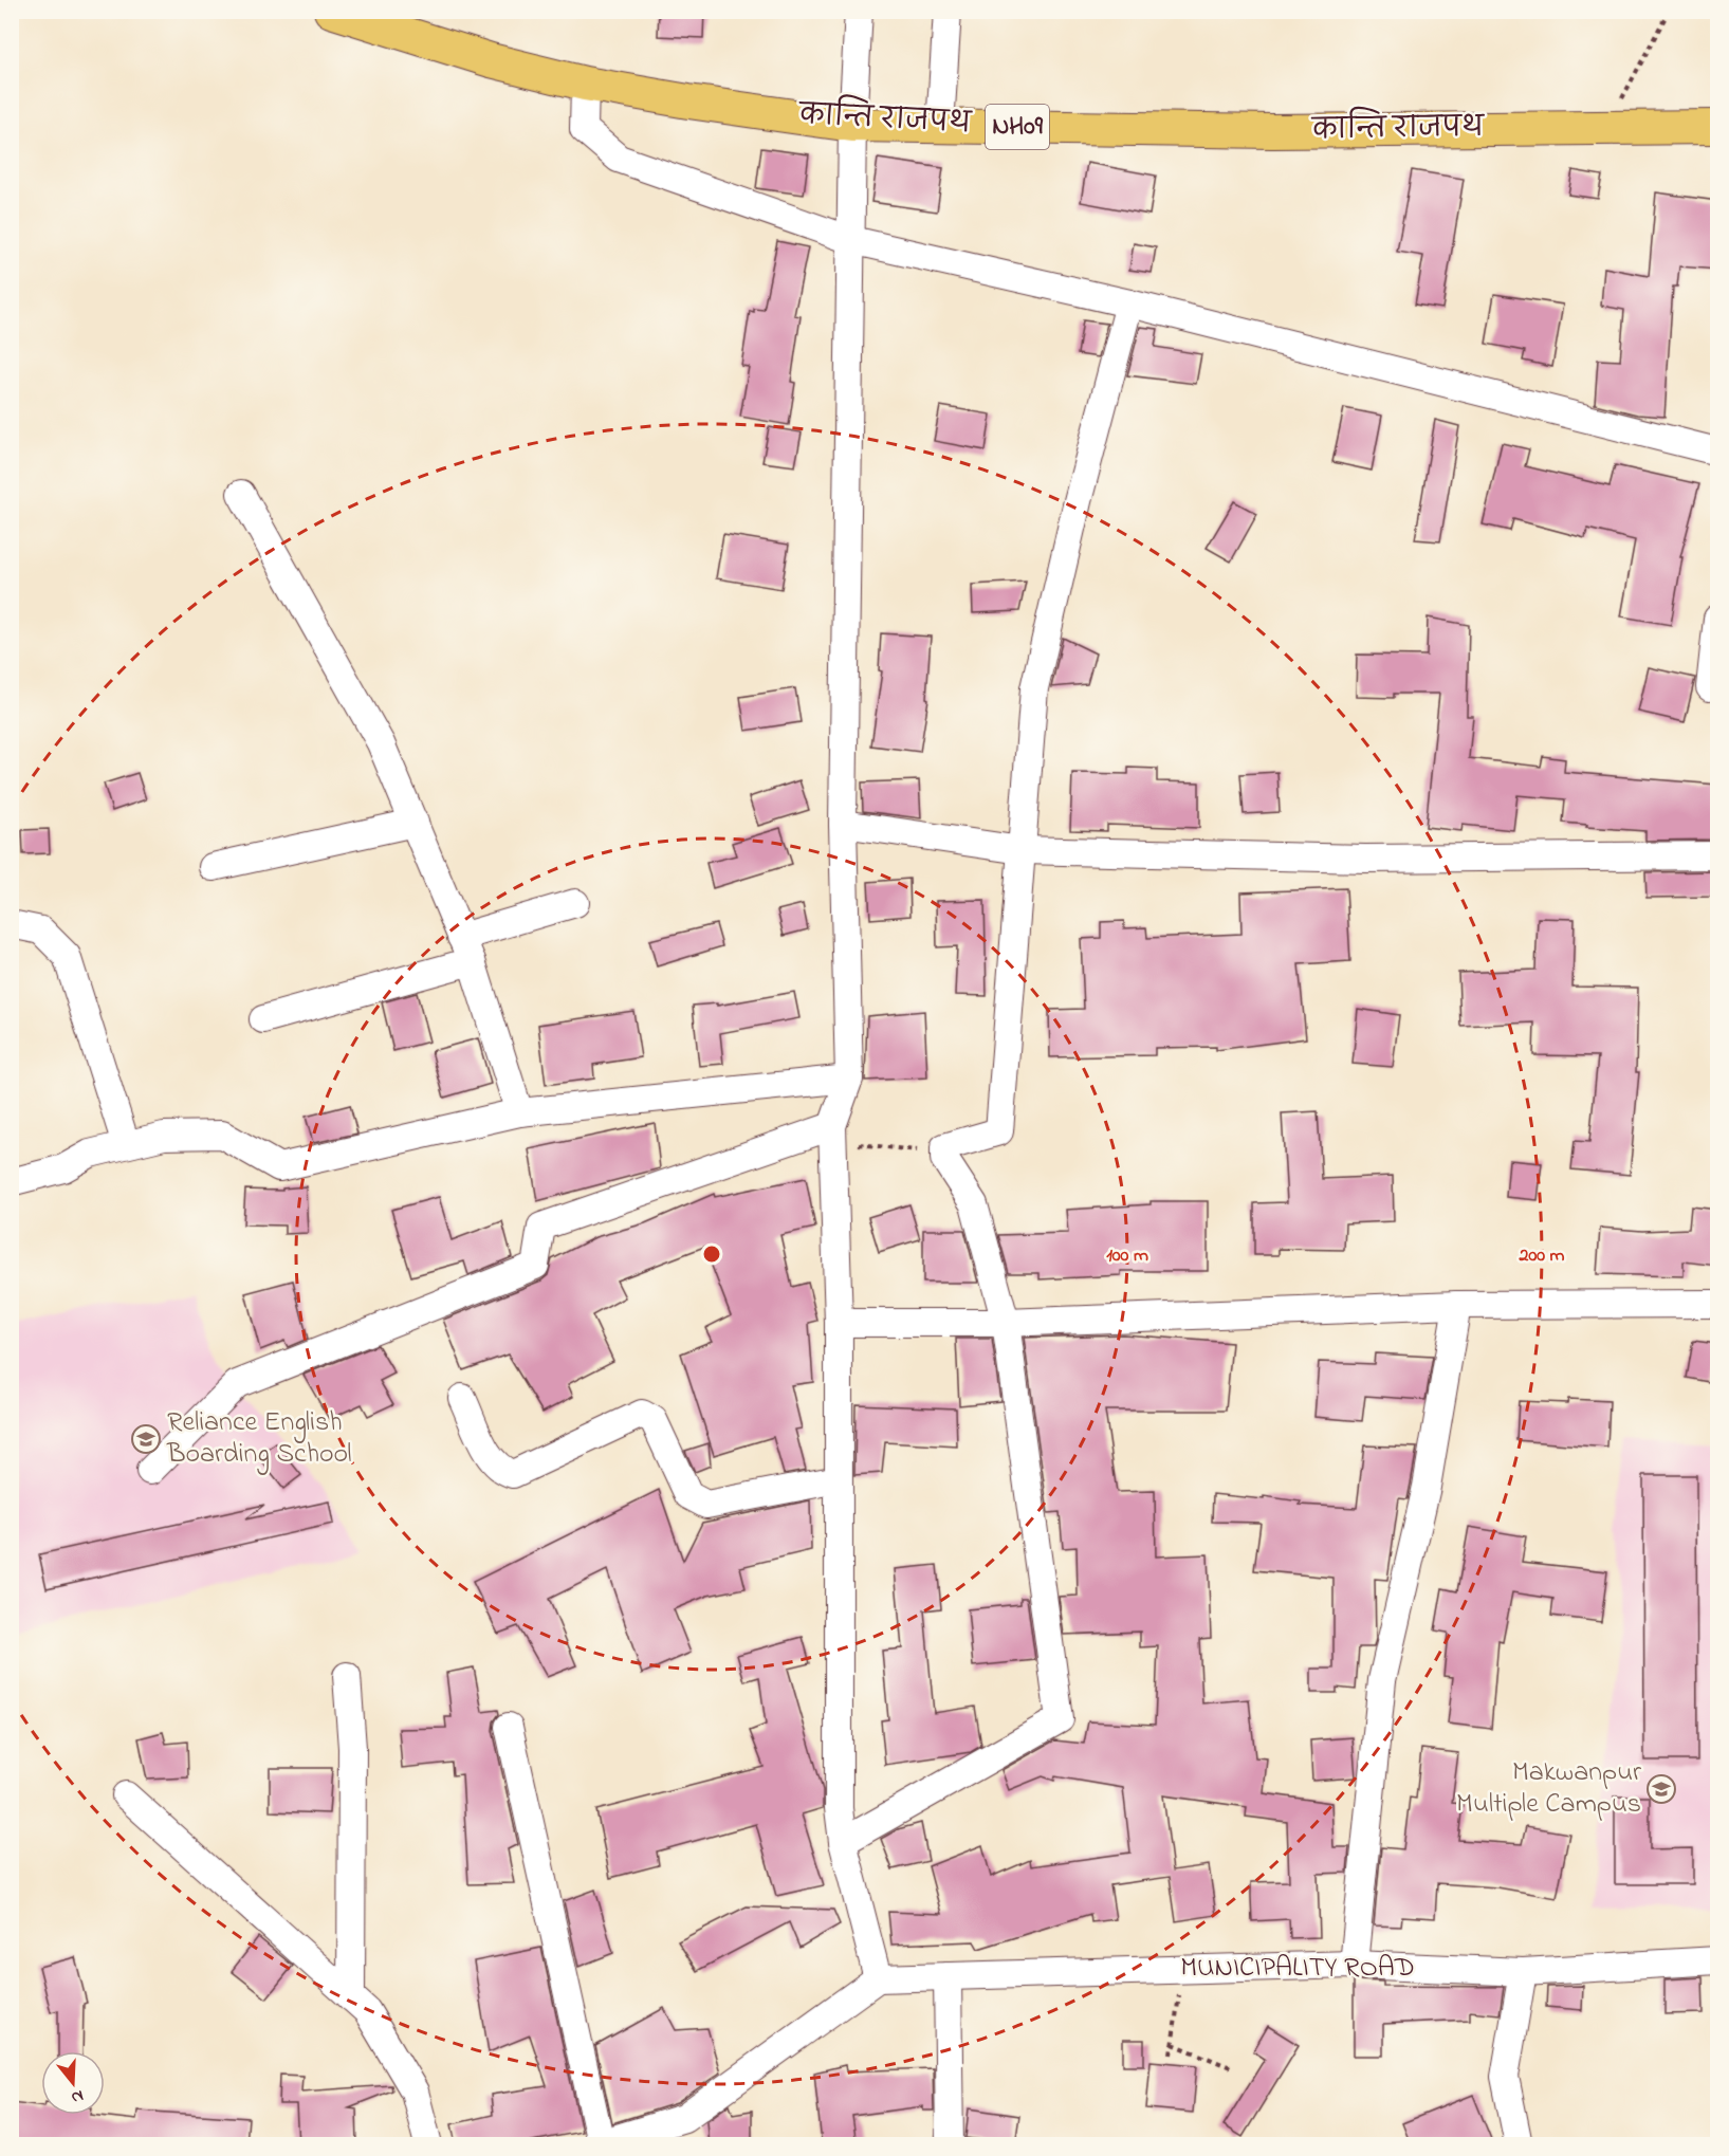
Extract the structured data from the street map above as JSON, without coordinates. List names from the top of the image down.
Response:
{
  "streets": {
    "main road": ["कान्ति राजपथ", "NH09"],
    "street": ["MUNICIPALITY ROAD"]
  },
  "places": {
    "school or university": ["Reliance English Boarding School", "Makwanpur Multiple Campus"]
  },
  "north": "bottom",
  "rings": ["100 m", "200 m"]
}
